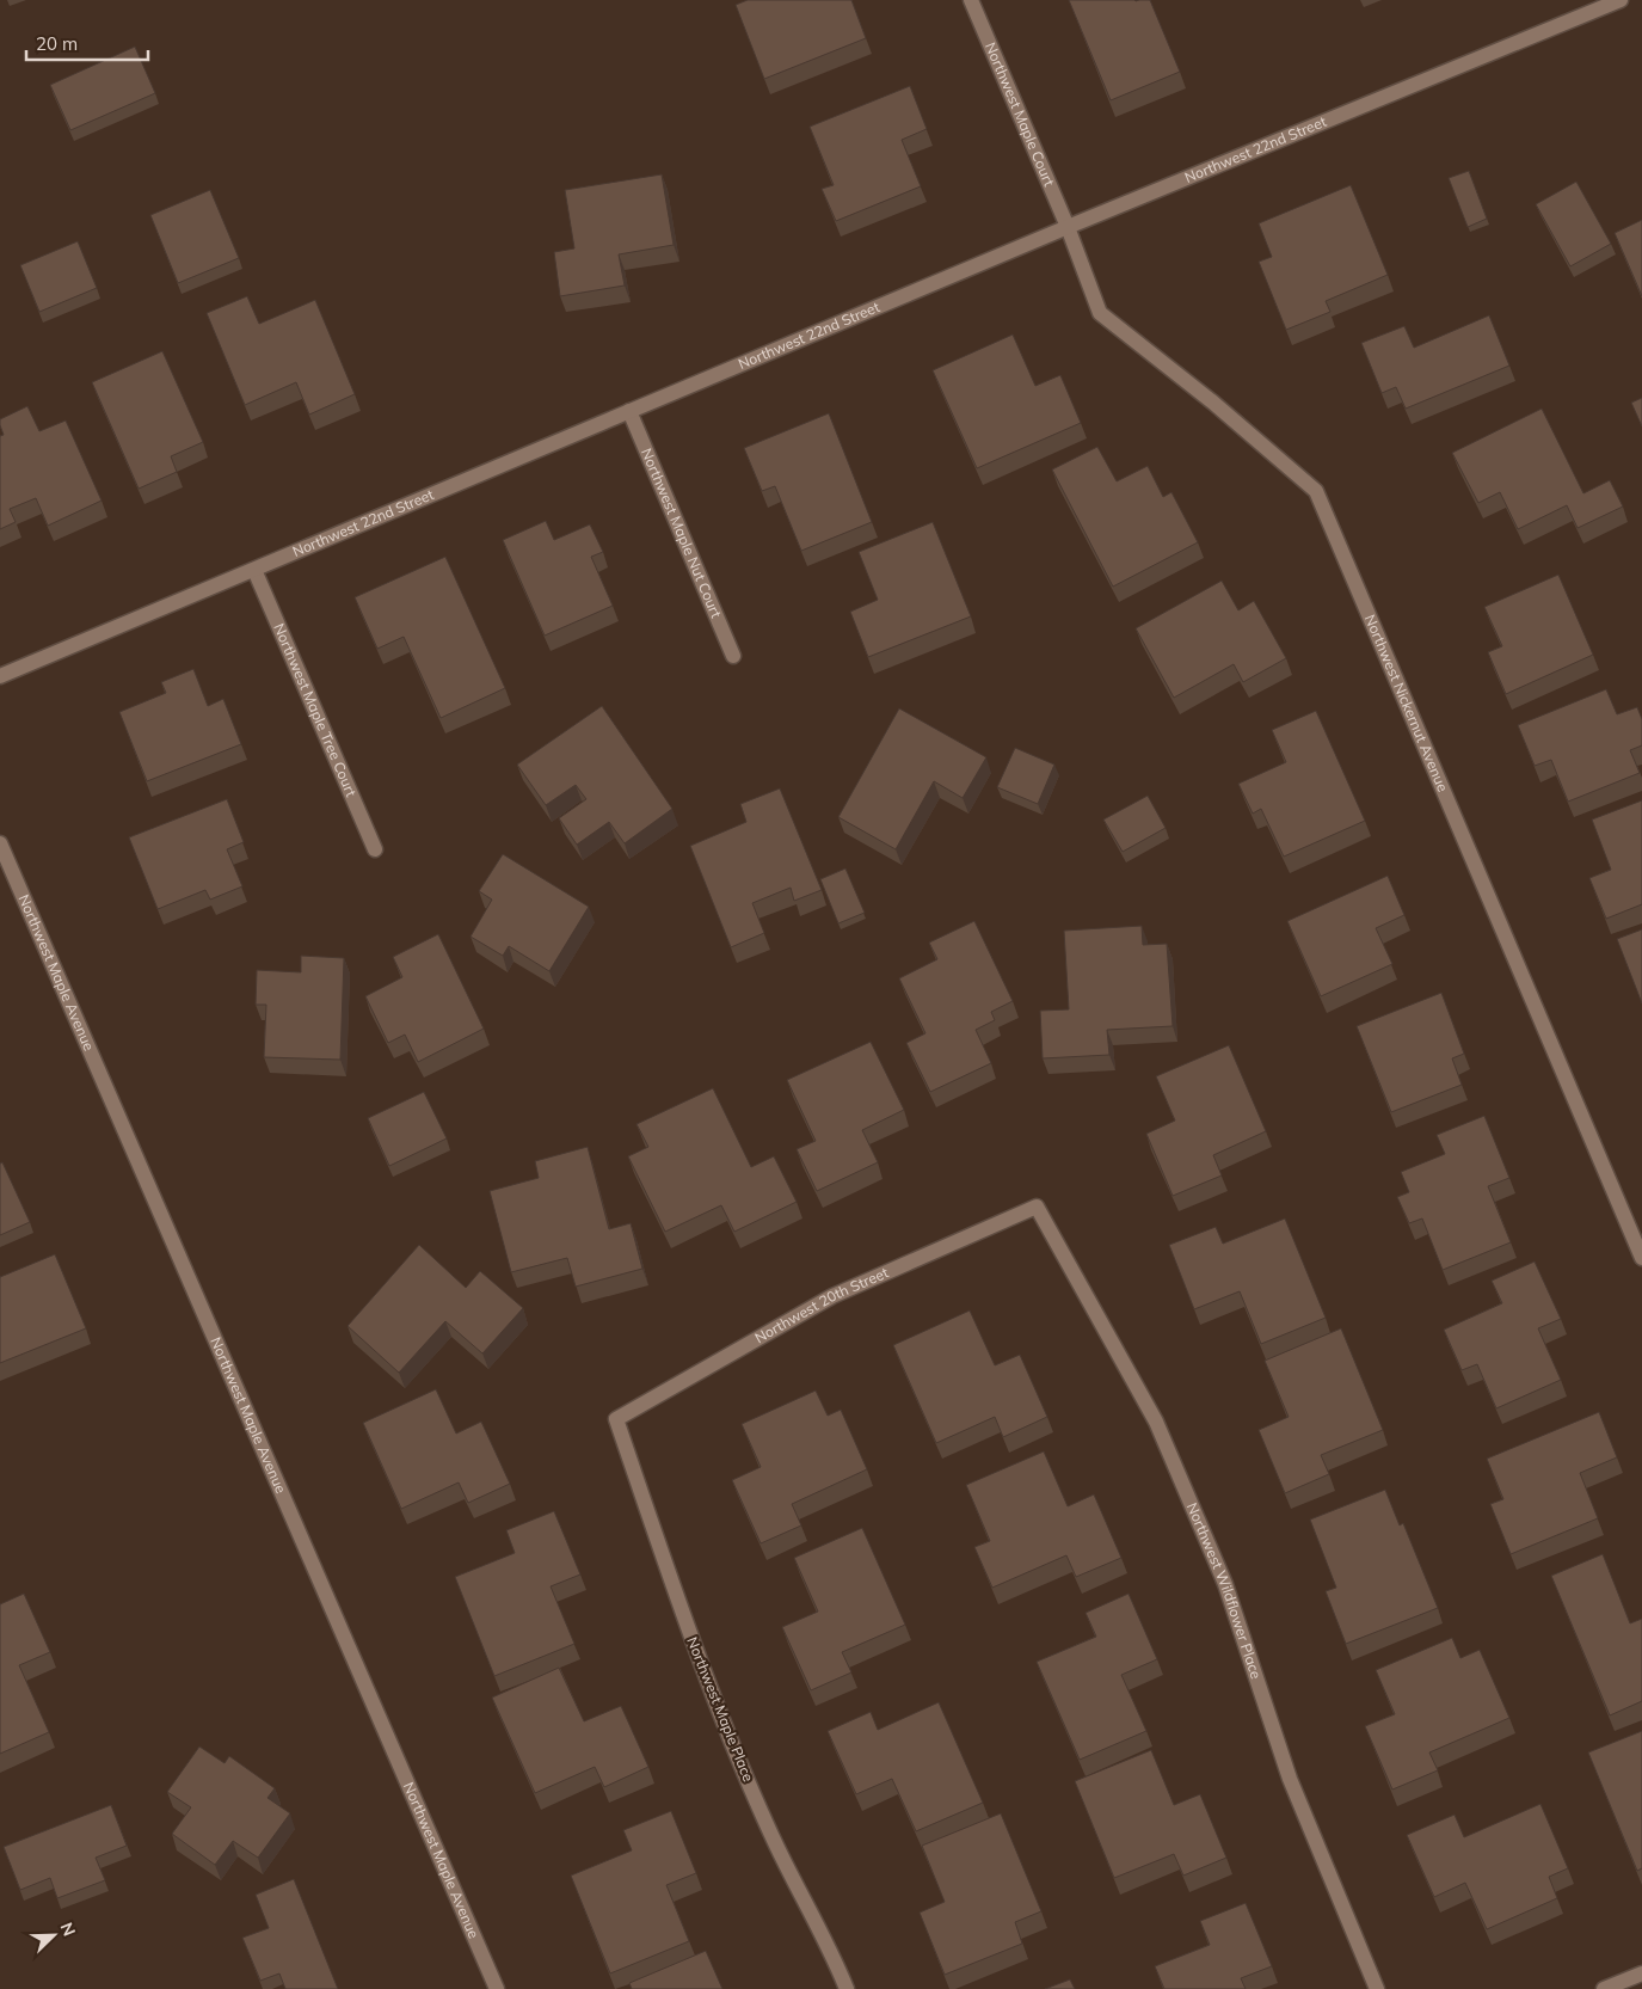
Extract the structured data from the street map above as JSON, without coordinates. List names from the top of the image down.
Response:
{
  "streets": {
    "street": [
      "Northwest Maple Court",
      "Northwest 22nd Street",
      "Northwest Maple Nut Court",
      "Northwest Nickernut Avenue",
      "Northwest Maple Tree Court",
      "Northwest Maple Avenue",
      "Northwest 20th Street",
      "Northwest Wildflower Place",
      "Northwest Maple Place"
    ]
  },
  "crossings": [
    ["Northwest Maple Court", "Northwest 22nd Street"],
    ["Northwest Maple Court", "Northwest Nickernut Avenue"],
    ["Northwest 22nd Street", "Northwest Maple Nut Court"],
    ["Northwest 22nd Street", "Northwest Nickernut Avenue"],
    ["Northwest 22nd Street", "Northwest Maple Tree Court"],
    ["Northwest 20th Street", "Northwest Wildflower Place"],
    ["Northwest 20th Street", "Northwest Maple Place"]
  ],
  "scale_bar": "20 m",
  "north": "top right"
}
